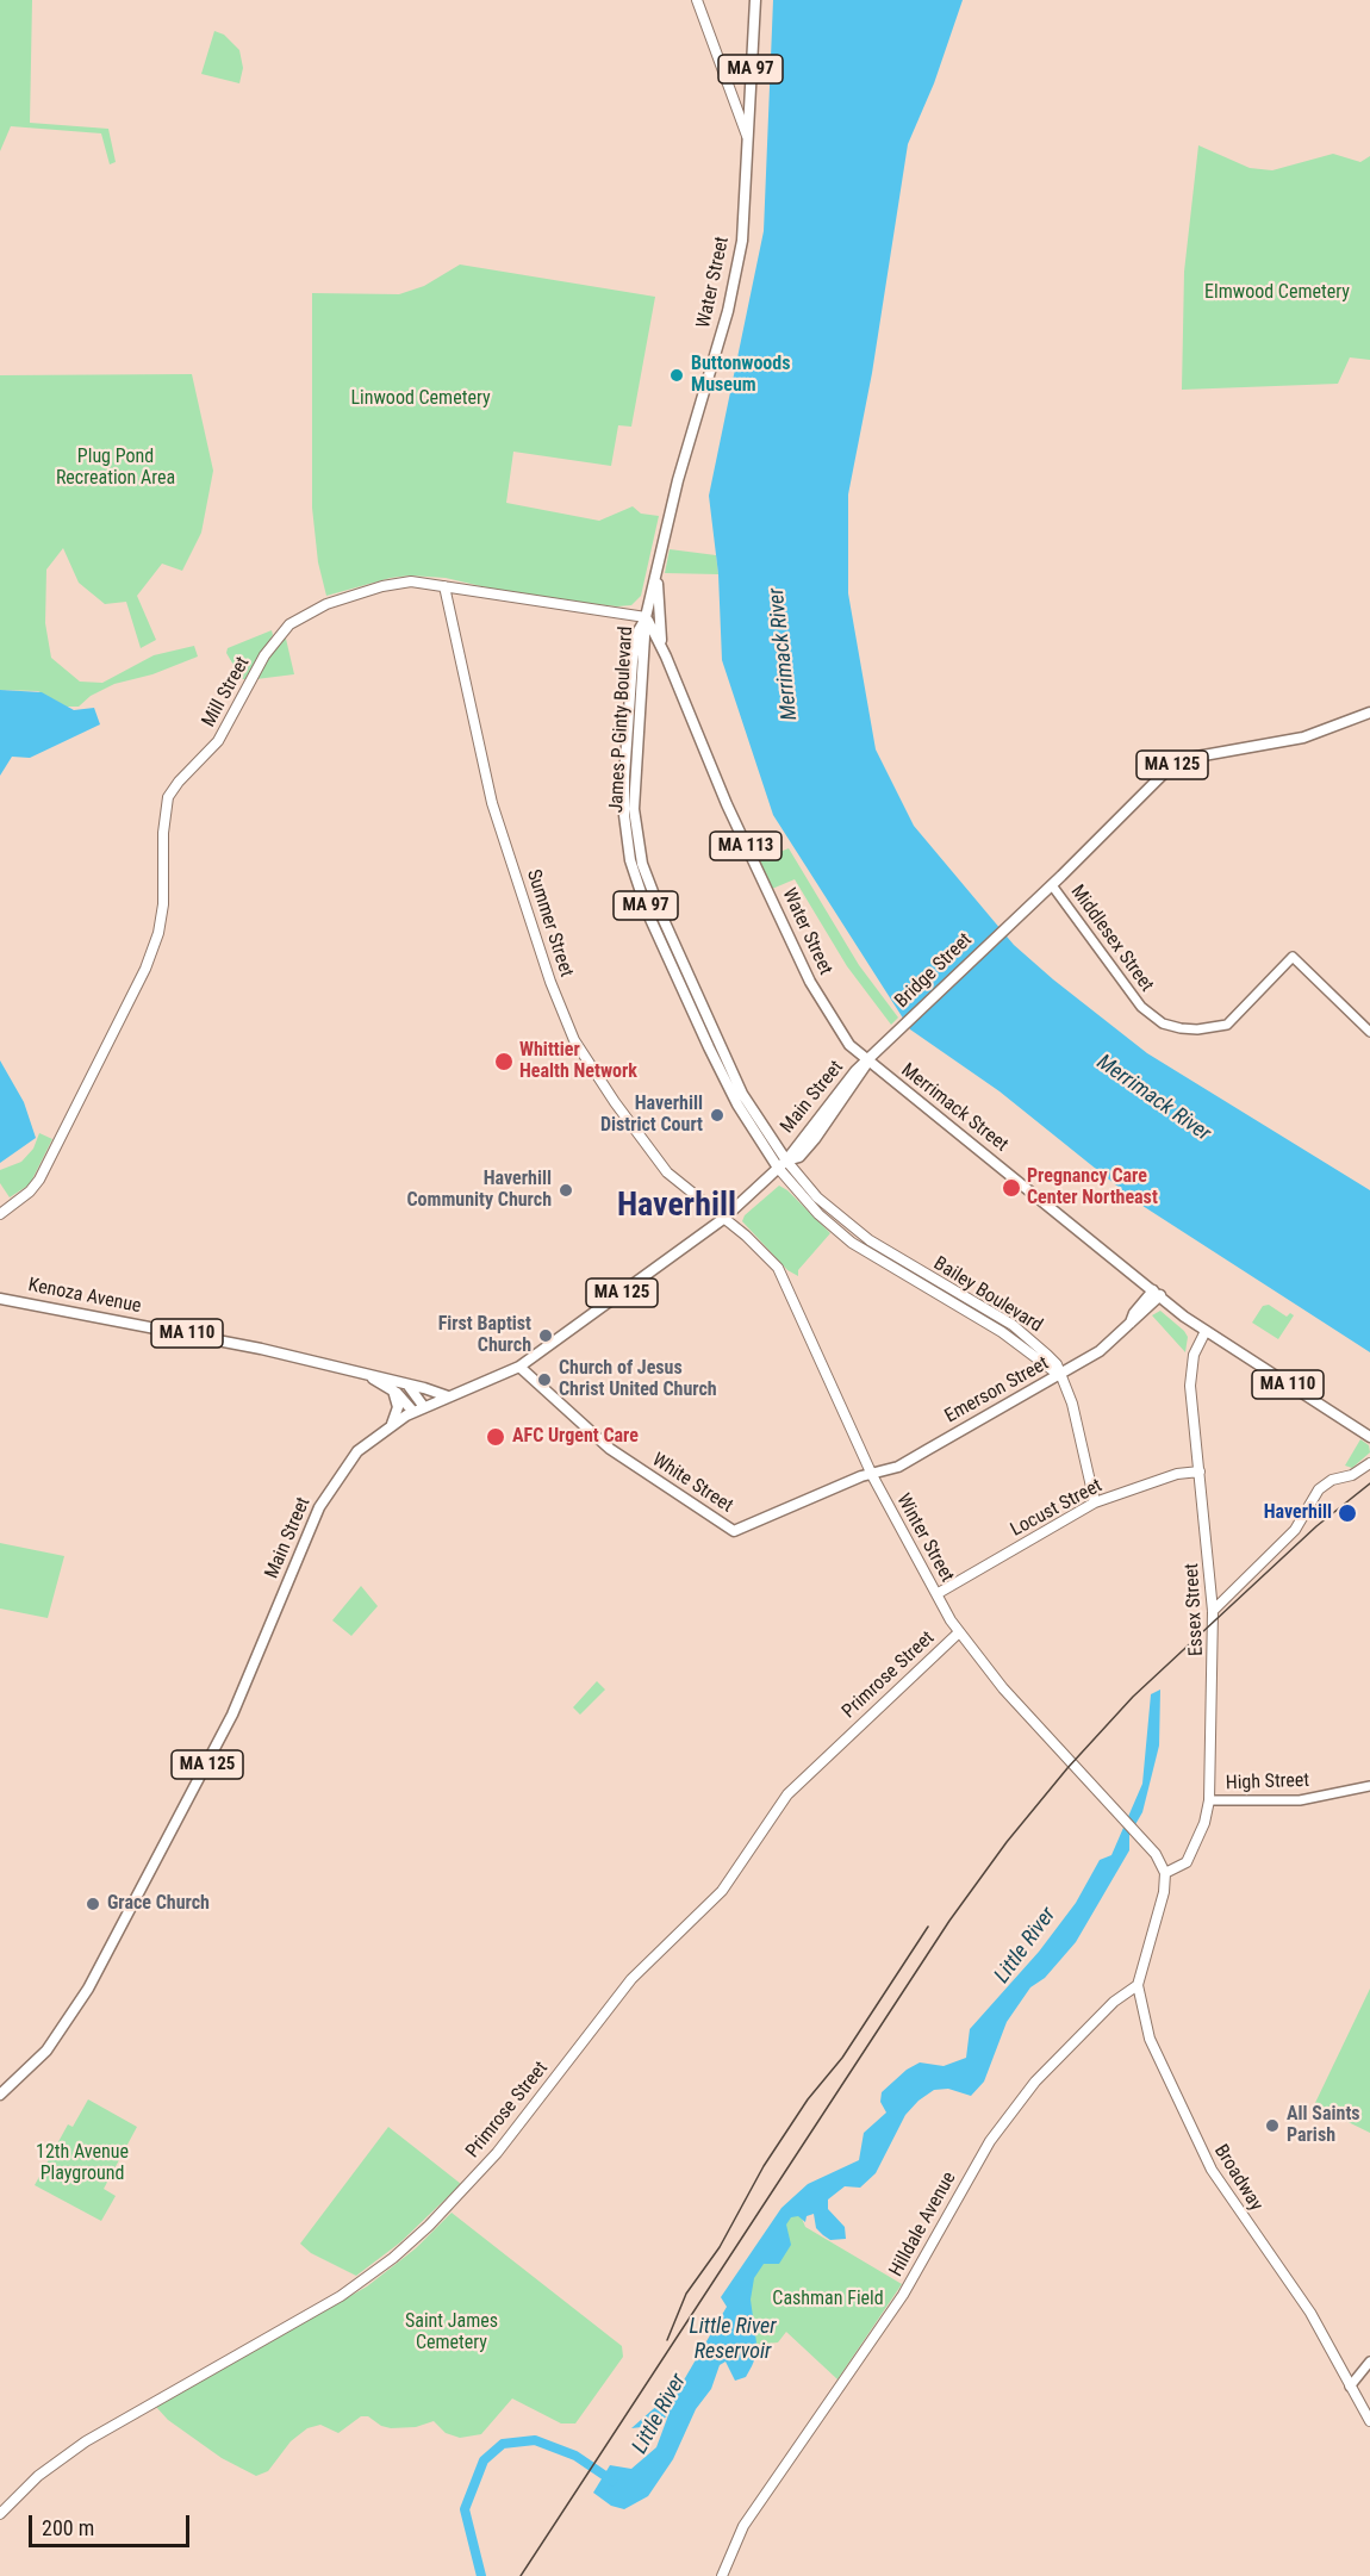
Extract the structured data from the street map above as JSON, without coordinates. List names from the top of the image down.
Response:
{
  "streets": {
    "main road": [
      "MA 97",
      "Water Street",
      "Mill Street",
      "James P Ginty Boulevard",
      "MA 125",
      "MA 113",
      "Summer Street",
      "Bridge Street",
      "Main Street",
      "Merrimack Street",
      "Bailey Boulevard",
      "Kenoza Avenue",
      "MA 110",
      "Emerson Street",
      "White Street",
      "Locust Street",
      "Winter Street",
      "Essex Street",
      "Primrose Street",
      "Broadway",
      "Hilldale Avenue"
    ],
    "street": ["Middlesex Street", "High Street"]
  },
  "crossings": [
    ["Water Street", "Mill Street"],
    ["Water Street", "James P Ginty Boulevard"],
    ["Water Street", "Bridge Street"],
    ["Water Street", "Main Street"],
    ["Water Street", "Merrimack Street"],
    ["Mill Street", "James P Ginty Boulevard"],
    ["Mill Street", "Summer Street"],
    ["James P Ginty Boulevard", "Main Street"],
    ["James P Ginty Boulevard", "Bailey Boulevard"],
    ["MA 125", "Middlesex Street"],
    ["MA 125", "Bridge Street"],
    ["Summer Street", "Main Street"],
    ["Summer Street", "Winter Street"],
    ["Middlesex Street", "Bridge Street"],
    ["Bridge Street", "Main Street"],
    ["Bridge Street", "Merrimack Street"],
    ["Main Street", "Merrimack Street"],
    ["Main Street", "Bailey Boulevard"],
    ["Main Street", "Kenoza Avenue"],
    ["Main Street", "White Street"],
    ["Main Street", "Winter Street"],
    ["Merrimack Street", "MA 110"],
    ["Merrimack Street", "Emerson Street"],
    ["Bailey Boulevard", "Emerson Street"],
    ["Bailey Boulevard", "Locust Street"],
    ["MA 110", "Emerson Street"],
    ["MA 110", "Essex Street"],
    ["Emerson Street", "White Street"],
    ["Emerson Street", "Winter Street"],
    ["White Street", "Winter Street"],
    ["Locust Street", "Winter Street"],
    ["Locust Street", "Essex Street"],
    ["Winter Street", "Essex Street"],
    ["Winter Street", "Primrose Street"],
    ["Essex Street", "High Street"],
    ["Broadway", "Hilldale Avenue"]
  ],
  "districts": ["Haverhill"],
  "water": ["Merrimack River", "Little River", "Little River Reservoir"],
  "parks": [
    "Elmwood Cemetery",
    "Linwood Cemetery",
    "Plug Pond Recreation Area",
    "12th Avenue Playground",
    "Cashman Field",
    "Saint James Cemetery"
  ],
  "places": [
    "Buttonwoods Museum",
    "Whittier Health Network",
    "Haverhill District Court",
    "Pregnancy Care Center Northeast",
    "Haverhill Community Church",
    "First Baptist Church",
    "Church of Jesus Christ United Church",
    "AFC Urgent Care",
    "Haverhill",
    "Grace Church",
    "All Saints Parish"
  ],
  "scale_bar": "200 m"
}
